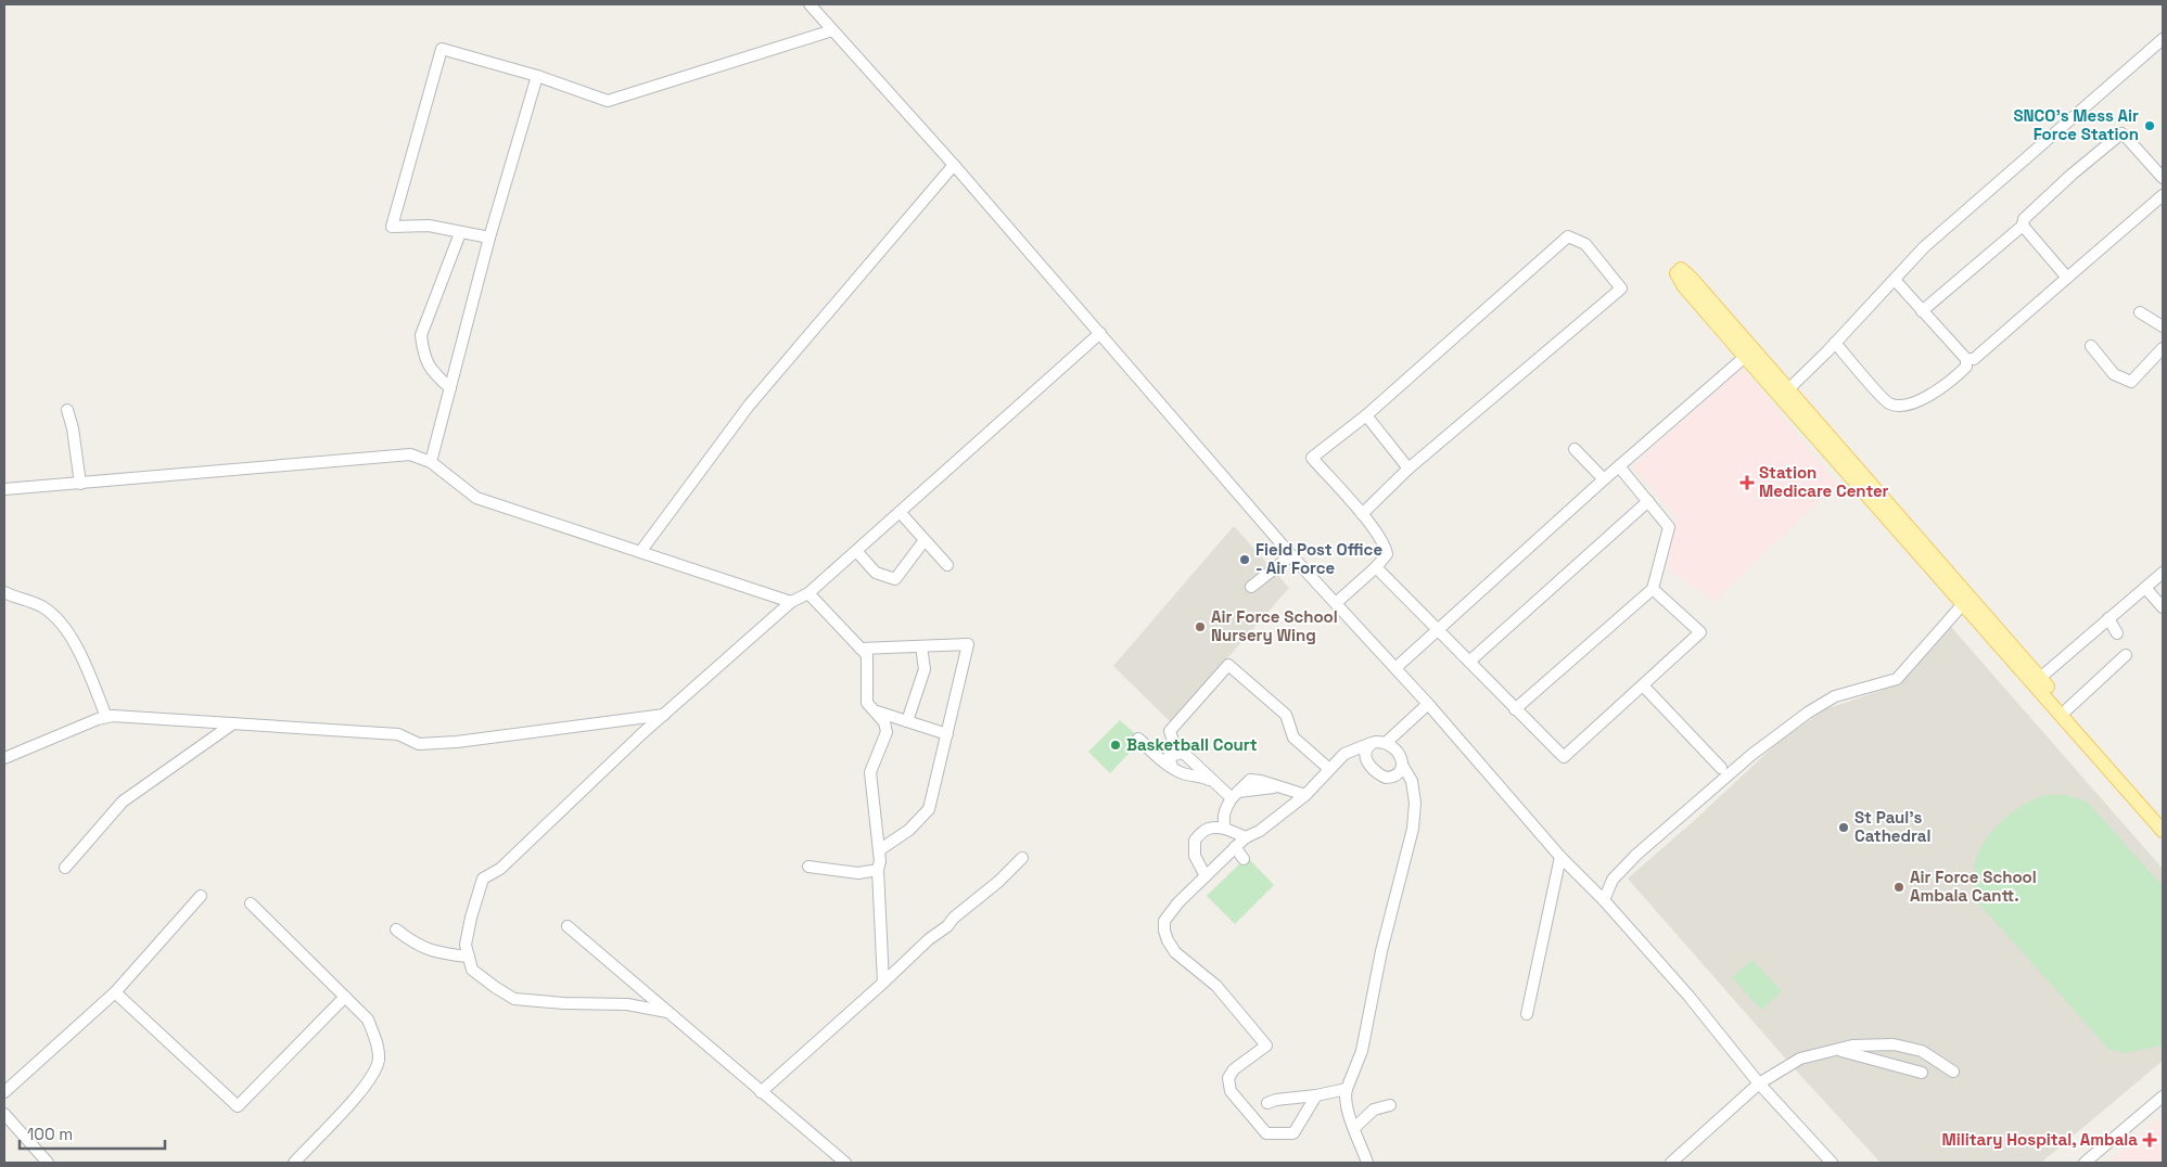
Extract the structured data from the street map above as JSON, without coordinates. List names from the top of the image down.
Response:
{
  "places": {
    "other": [
      "SNCO's Mess Air Force Station",
      "Field Post Office - Air Force",
      "Air Force School Nursery Wing",
      "Basketball Court",
      "St Paul's Cathedral",
      "Air Force School Ambala Cantt."
    ],
    "health": ["Station Medicare Center", "Military Hospital, Ambala"]
  },
  "scale_bar": "100 m"
}
